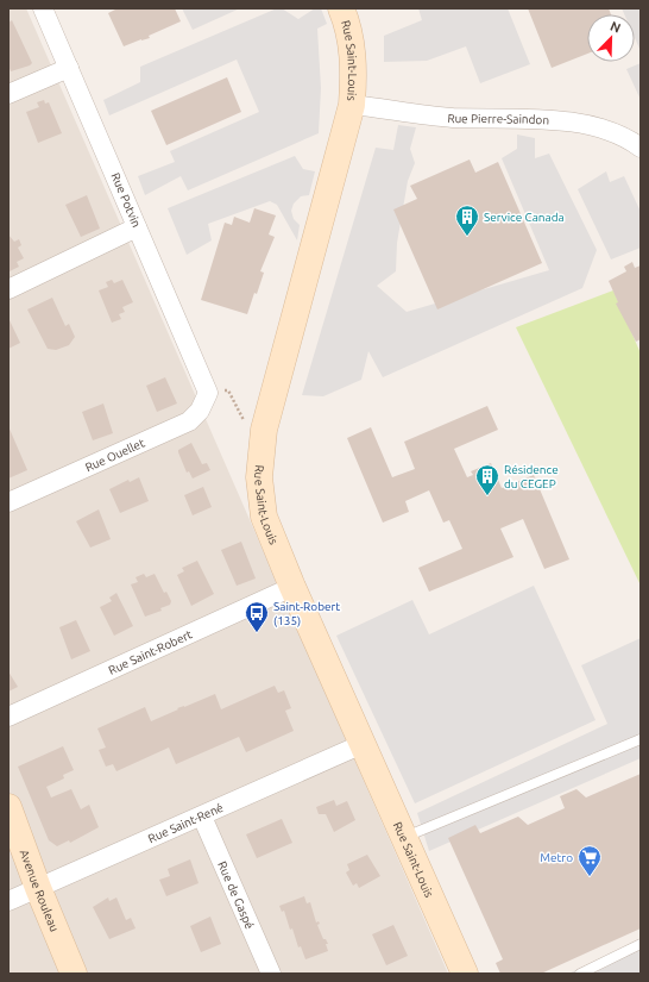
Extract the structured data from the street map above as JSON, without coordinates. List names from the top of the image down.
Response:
{
  "streets": {
    "street": [
      "Rue Saint-Louis",
      "Rue Pierre-Saindon",
      "Rue Potvin",
      "Rue Ouellet",
      "Rue Saint-Robert",
      "Rue Saint-René",
      "Avenue Rouleau",
      "Rue de Gaspé"
    ]
  },
  "crossings": [
    ["Rue Saint-Louis", "Rue Pierre-Saindon"],
    ["Rue Saint-Louis", "Rue Saint-Robert"],
    ["Rue Saint-Louis", "Rue Saint-René"],
    ["Rue Potvin", "Rue Ouellet"],
    ["Rue Saint-René", "Avenue Rouleau"],
    ["Rue Saint-René", "Rue de Gaspé"]
  ],
  "places": {
    "building": ["Service Canada", "Résidence du CEGEP"],
    "bus stop": ["Saint-Robert (135)"],
    "supermarket": ["Metro"]
  },
  "north": "top right"
}
